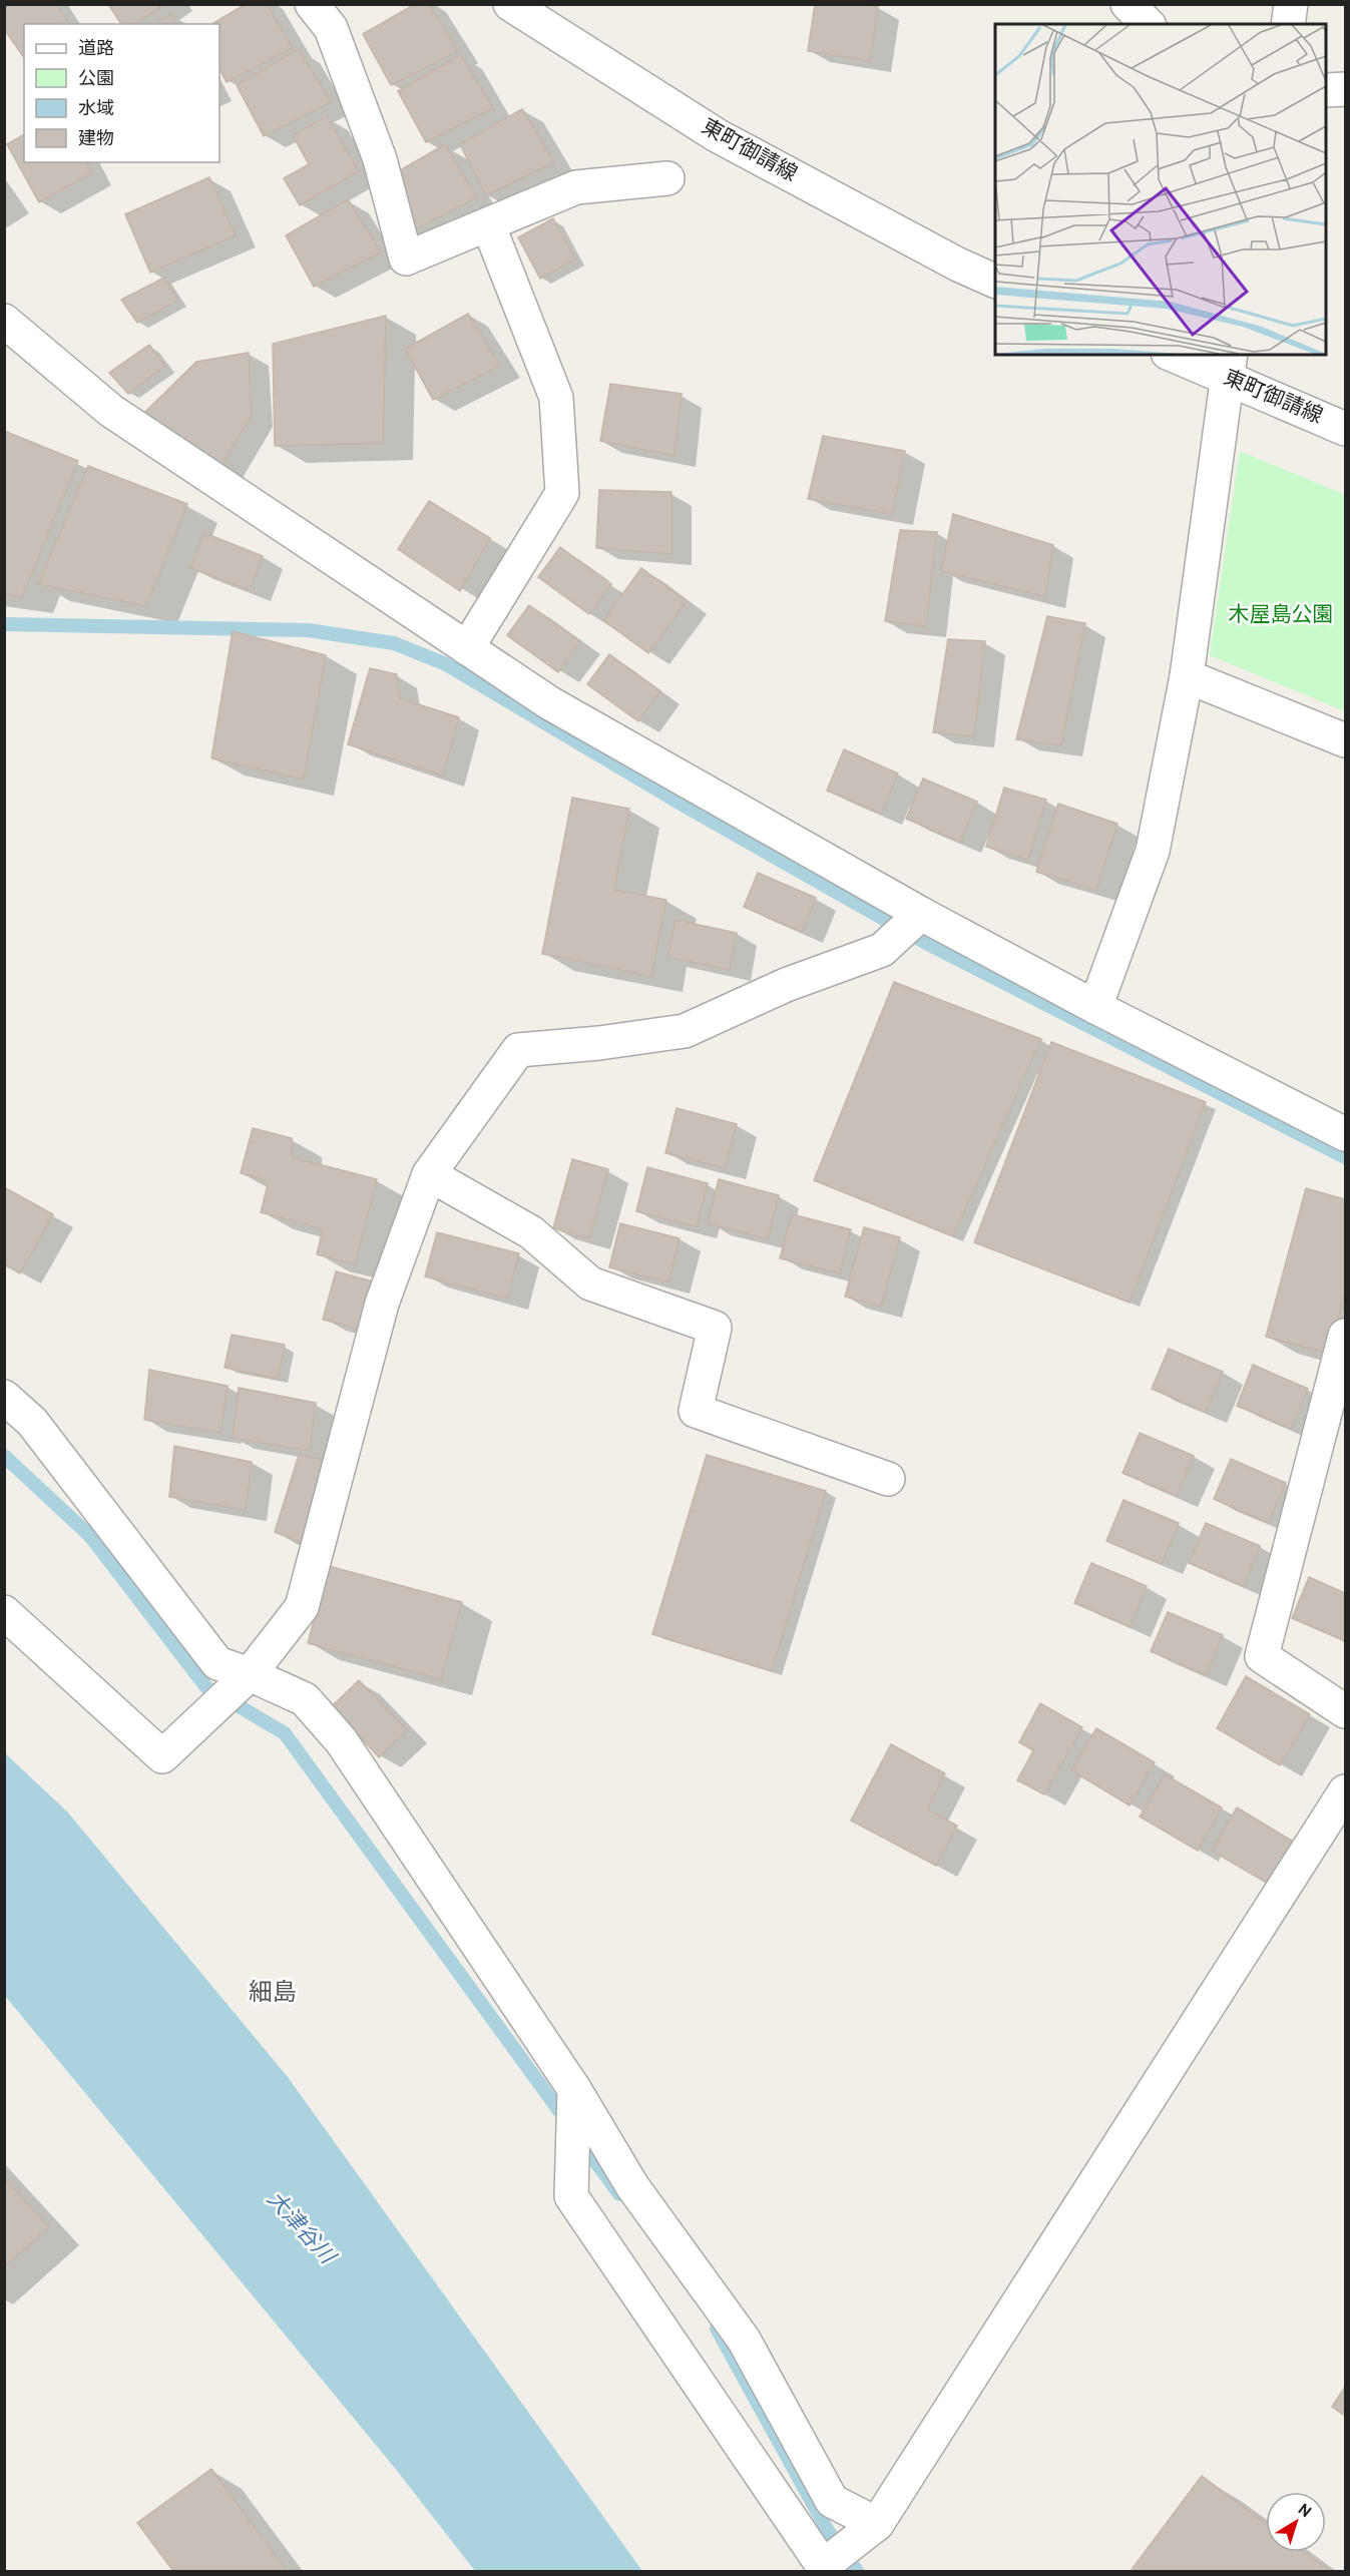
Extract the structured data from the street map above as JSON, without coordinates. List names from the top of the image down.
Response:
{
  "streets": {
    "street": ["東町御請線"]
  },
  "districts": ["細島"],
  "water": ["大津谷川"],
  "parks": ["木屋島公園"],
  "legend": [
    "道路",
    "公園",
    "水域",
    "建物"
  ],
  "north": "top right"
}
